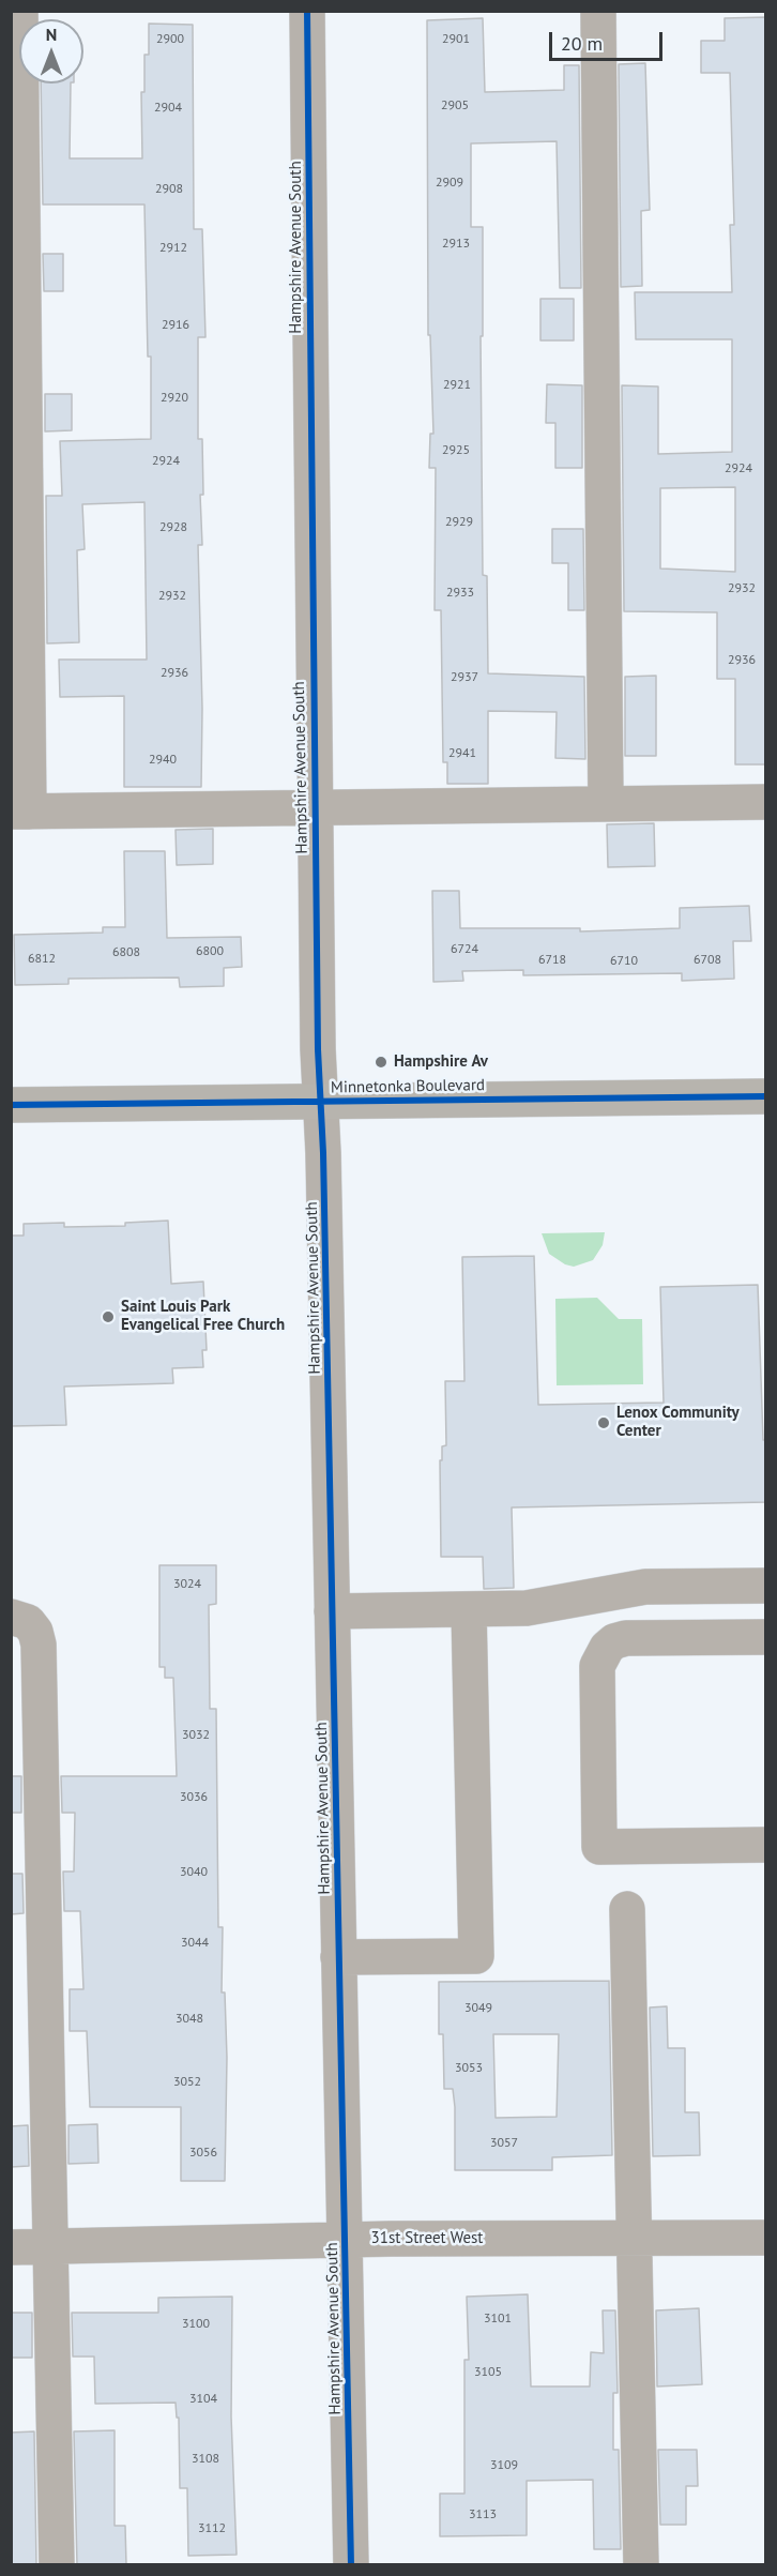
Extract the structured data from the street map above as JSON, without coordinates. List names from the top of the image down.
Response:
{
  "streets": {
    "main road": ["Minnetonka Boulevard"],
    "street": ["Hampshire Avenue South", "31st Street West"]
  },
  "crossings": [
    ["Hampshire Avenue South", "Minnetonka Boulevard"],
    ["Hampshire Avenue South", "31st Street West"]
  ],
  "places": ["Hampshire Av", "Saint Louis Park Evangelical Free Church", "Lenox Community Center"],
  "house_numbers": [
    "2900",
    "2901",
    "2905",
    "2904",
    "2909",
    "2908",
    "2913",
    "2912",
    "2916",
    "2921",
    "2920",
    "2925",
    "2924",
    "2924",
    "2929",
    "2928",
    "2932",
    "2933",
    "2932",
    "2936",
    "2936",
    "2937",
    "2941",
    "2940",
    "6724",
    "6800",
    "6808",
    "6812",
    "6718",
    "6708",
    "6710",
    "3024",
    "3032",
    "3036",
    "3040",
    "3044",
    "3049",
    "3048",
    "3053",
    "3052",
    "3057",
    "3056",
    "3101",
    "3100",
    "3105",
    "3104",
    "3108",
    "3109",
    "3113",
    "3112"
  ],
  "scale_bar": "20 m",
  "north": "top"
}
